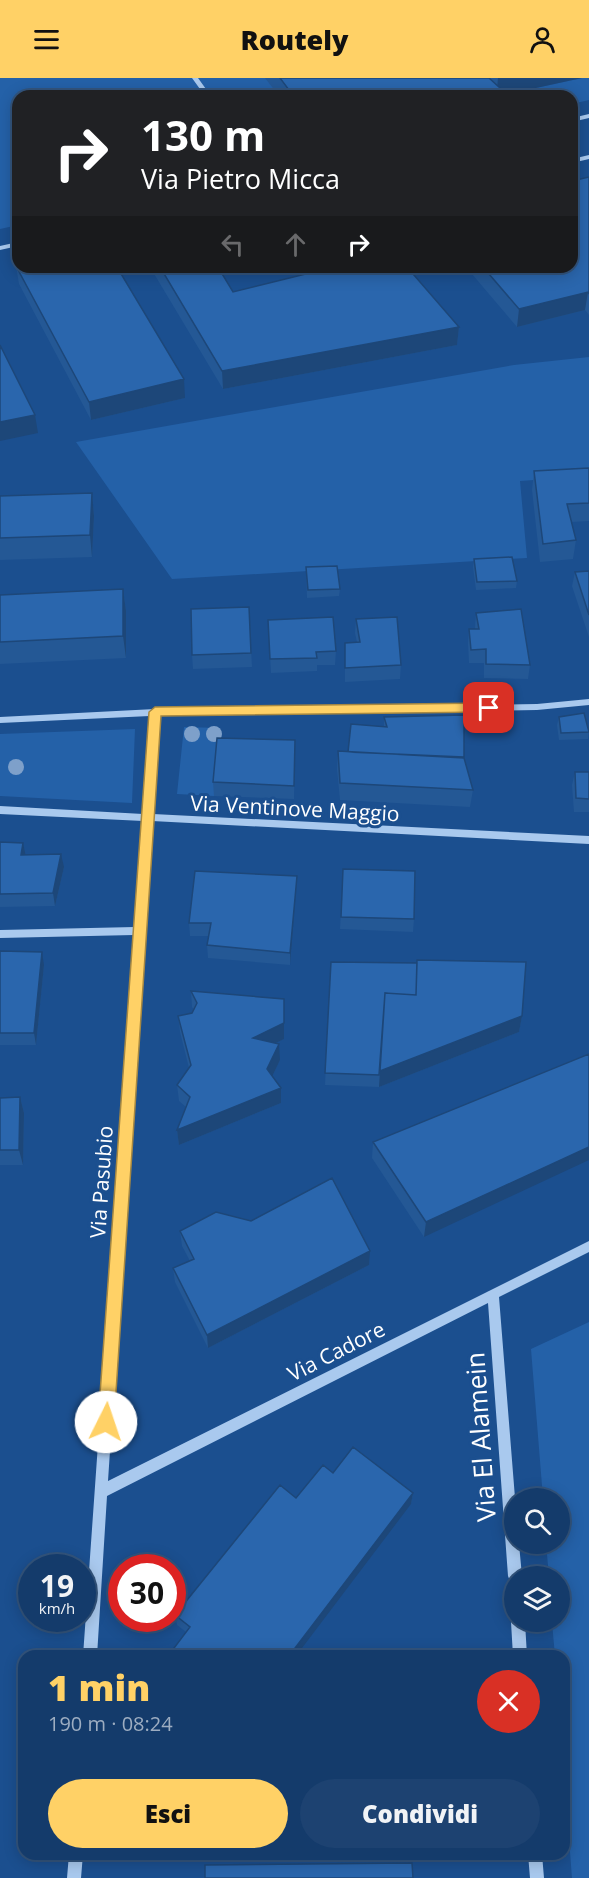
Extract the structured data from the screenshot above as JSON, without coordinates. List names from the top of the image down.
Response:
{
  "streets": {
    "street": [
      "Via Ventinove Maggio",
      "Via Pasubio",
      "Via Cadore",
      "Via El Alamein"
    ]
  },
  "crossings": [
    ["Via Ventinove Maggio", "Via Pasubio"],
    ["Via Pasubio", "Via Cadore"],
    ["Via Cadore", "Via El Alamein"]
  ],
  "page": {
    "header": "Routely",
    "turn": ["130 m", "Via Pietro Micca"],
    "speed": "19 km/h",
    "limit": "30",
    "heading": ["1 min", "190 m · 08:24"],
    "buttons": ["Esci", "Condividi"]
  }
}
